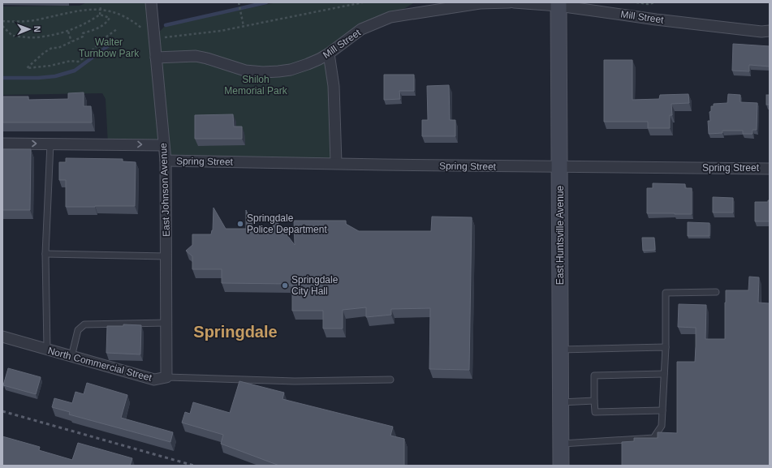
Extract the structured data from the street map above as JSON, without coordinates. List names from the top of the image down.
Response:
{
  "streets": {
    "main road": ["East Huntsville Avenue"],
    "street": [
      "Mill Street",
      "Spring Street",
      "East Johnson Avenue",
      "North Commercial Street"
    ]
  },
  "crossings": [
    ["Mill Street", "East Johnson Avenue"],
    ["Mill Street", "East Huntsville Avenue"],
    ["Spring Street", "East Johnson Avenue"],
    ["Spring Street", "East Huntsville Avenue"],
    ["East Johnson Avenue", "North Commercial Street"]
  ],
  "districts": ["Springdale"],
  "parks": ["Walter Turnbow Park", "Shiloh Memorial Park"],
  "places": ["Springdale Police Department", "Springdale City Hall"],
  "north": "right"
}
